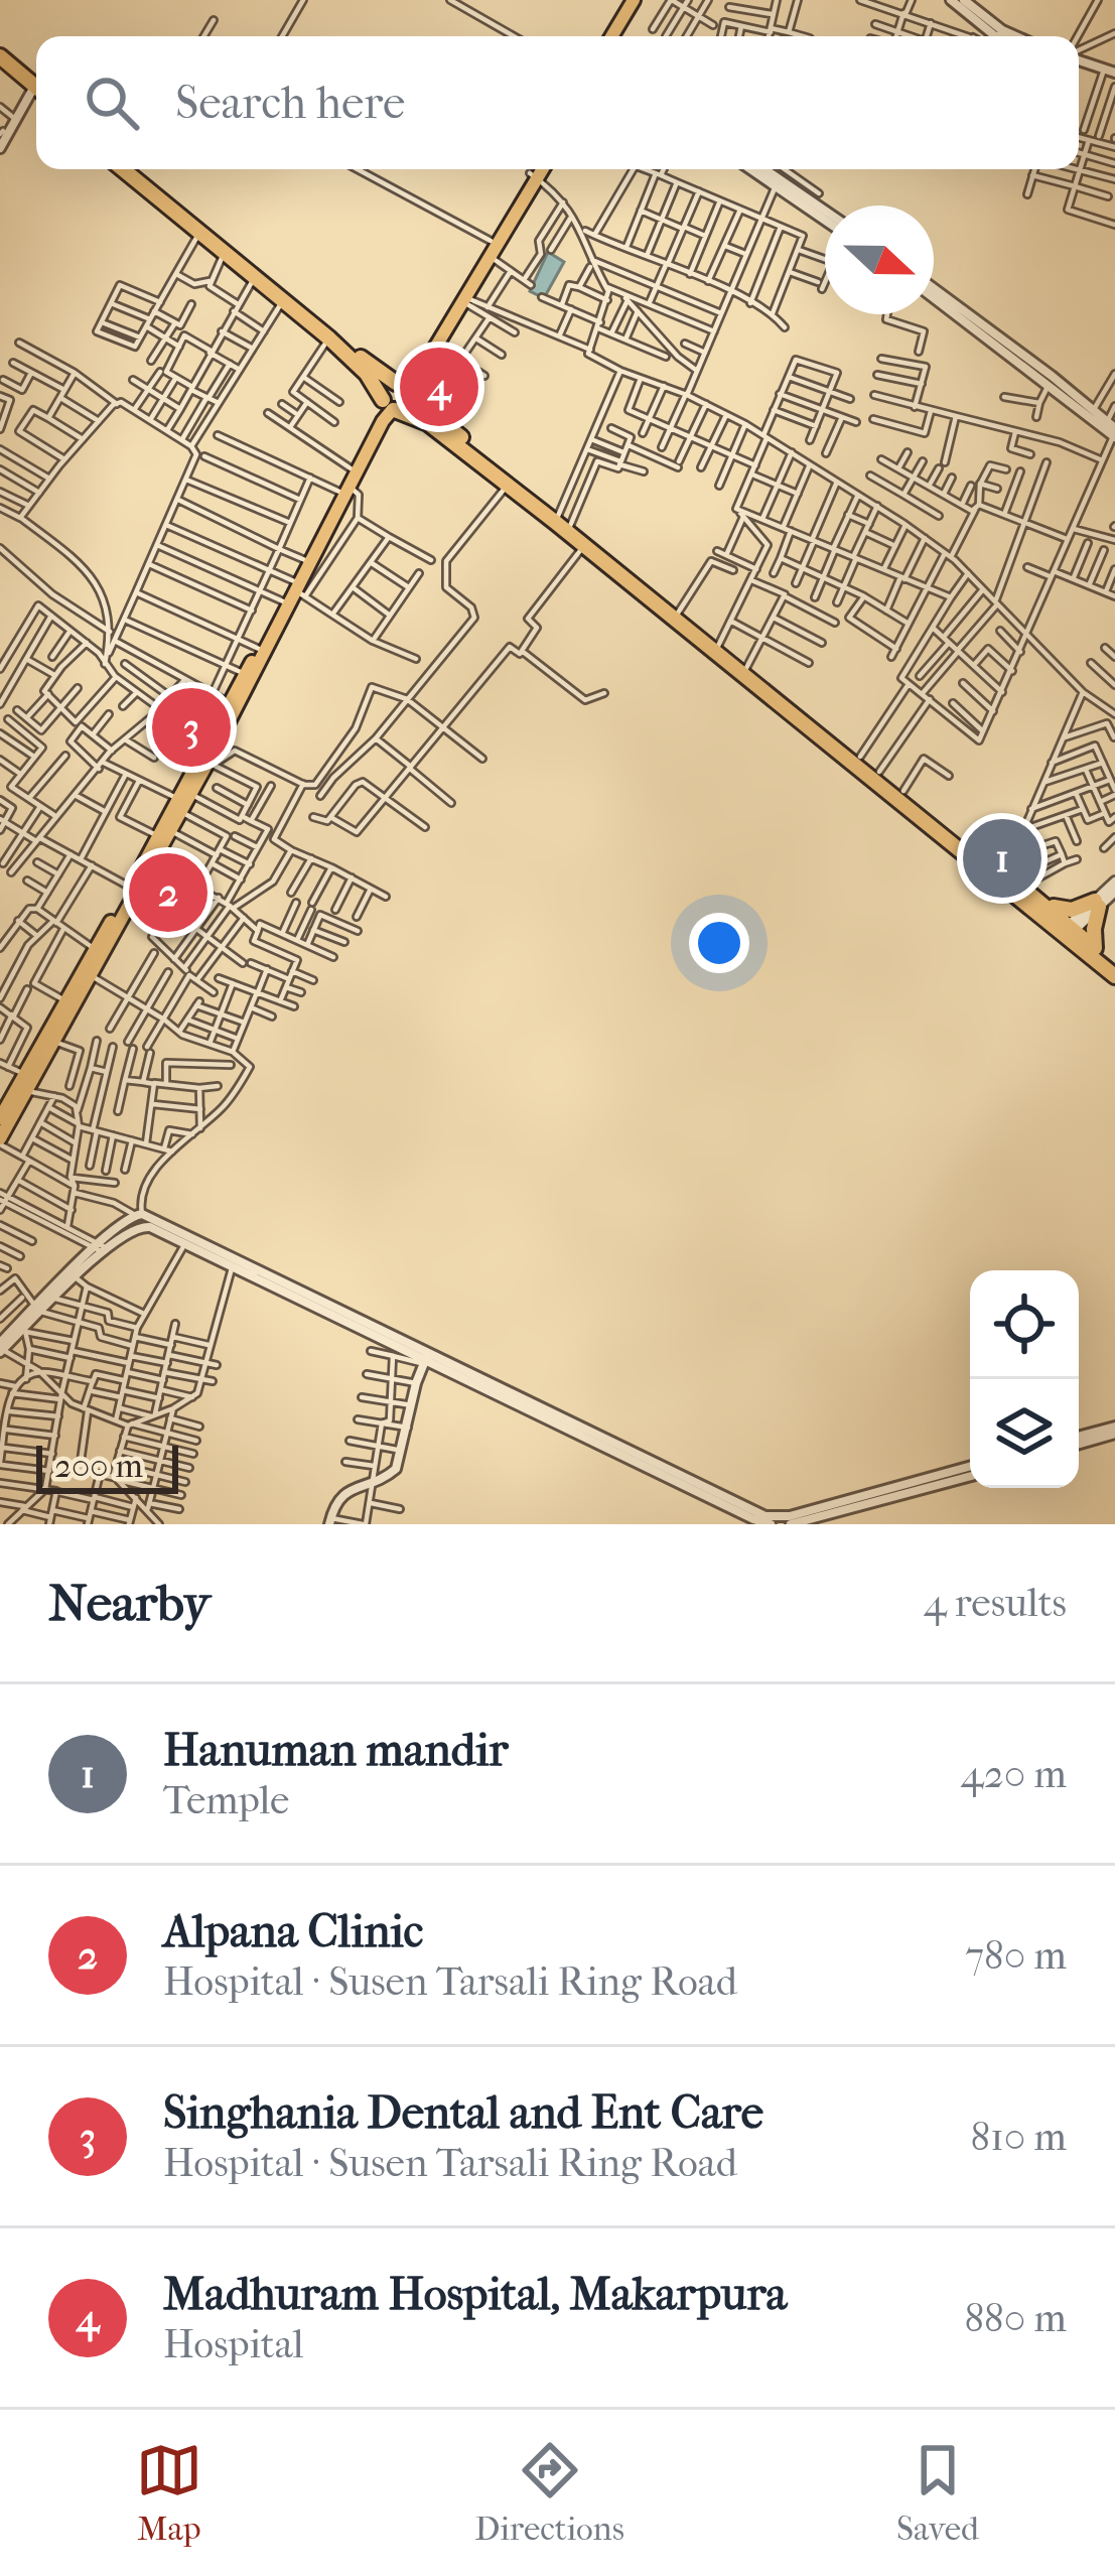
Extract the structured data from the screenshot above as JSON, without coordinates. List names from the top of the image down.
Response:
{
  "scale_bar": "200 m",
  "north": "right",
  "page": {
    "search": "Search here",
    "pins": [
      "4",
      "3",
      "1",
      "2"
    ],
    "scale": "200 m",
    "heading": ["Nearby", "4 results"],
    "list": [
      {
        "mark": "1",
        "name": "Hanuman mandir",
        "note": "Temple",
        "value": "420 m"
      },
      {
        "mark": "2",
        "name": "Alpana Clinic",
        "note": "Hospital · Susen Tarsali Ring Road",
        "value": "780 m"
      },
      {
        "mark": "3",
        "name": "Singhania Dental and Ent Care",
        "note": "Hospital · Susen Tarsali Ring Road",
        "value": "810 m"
      },
      {
        "mark": "4",
        "name": "Madhuram Hospital, Makarpura",
        "note": "Hospital",
        "value": "880 m"
      }
    ],
    "nav": ["Map", "Directions", "Saved"]
  }
}
